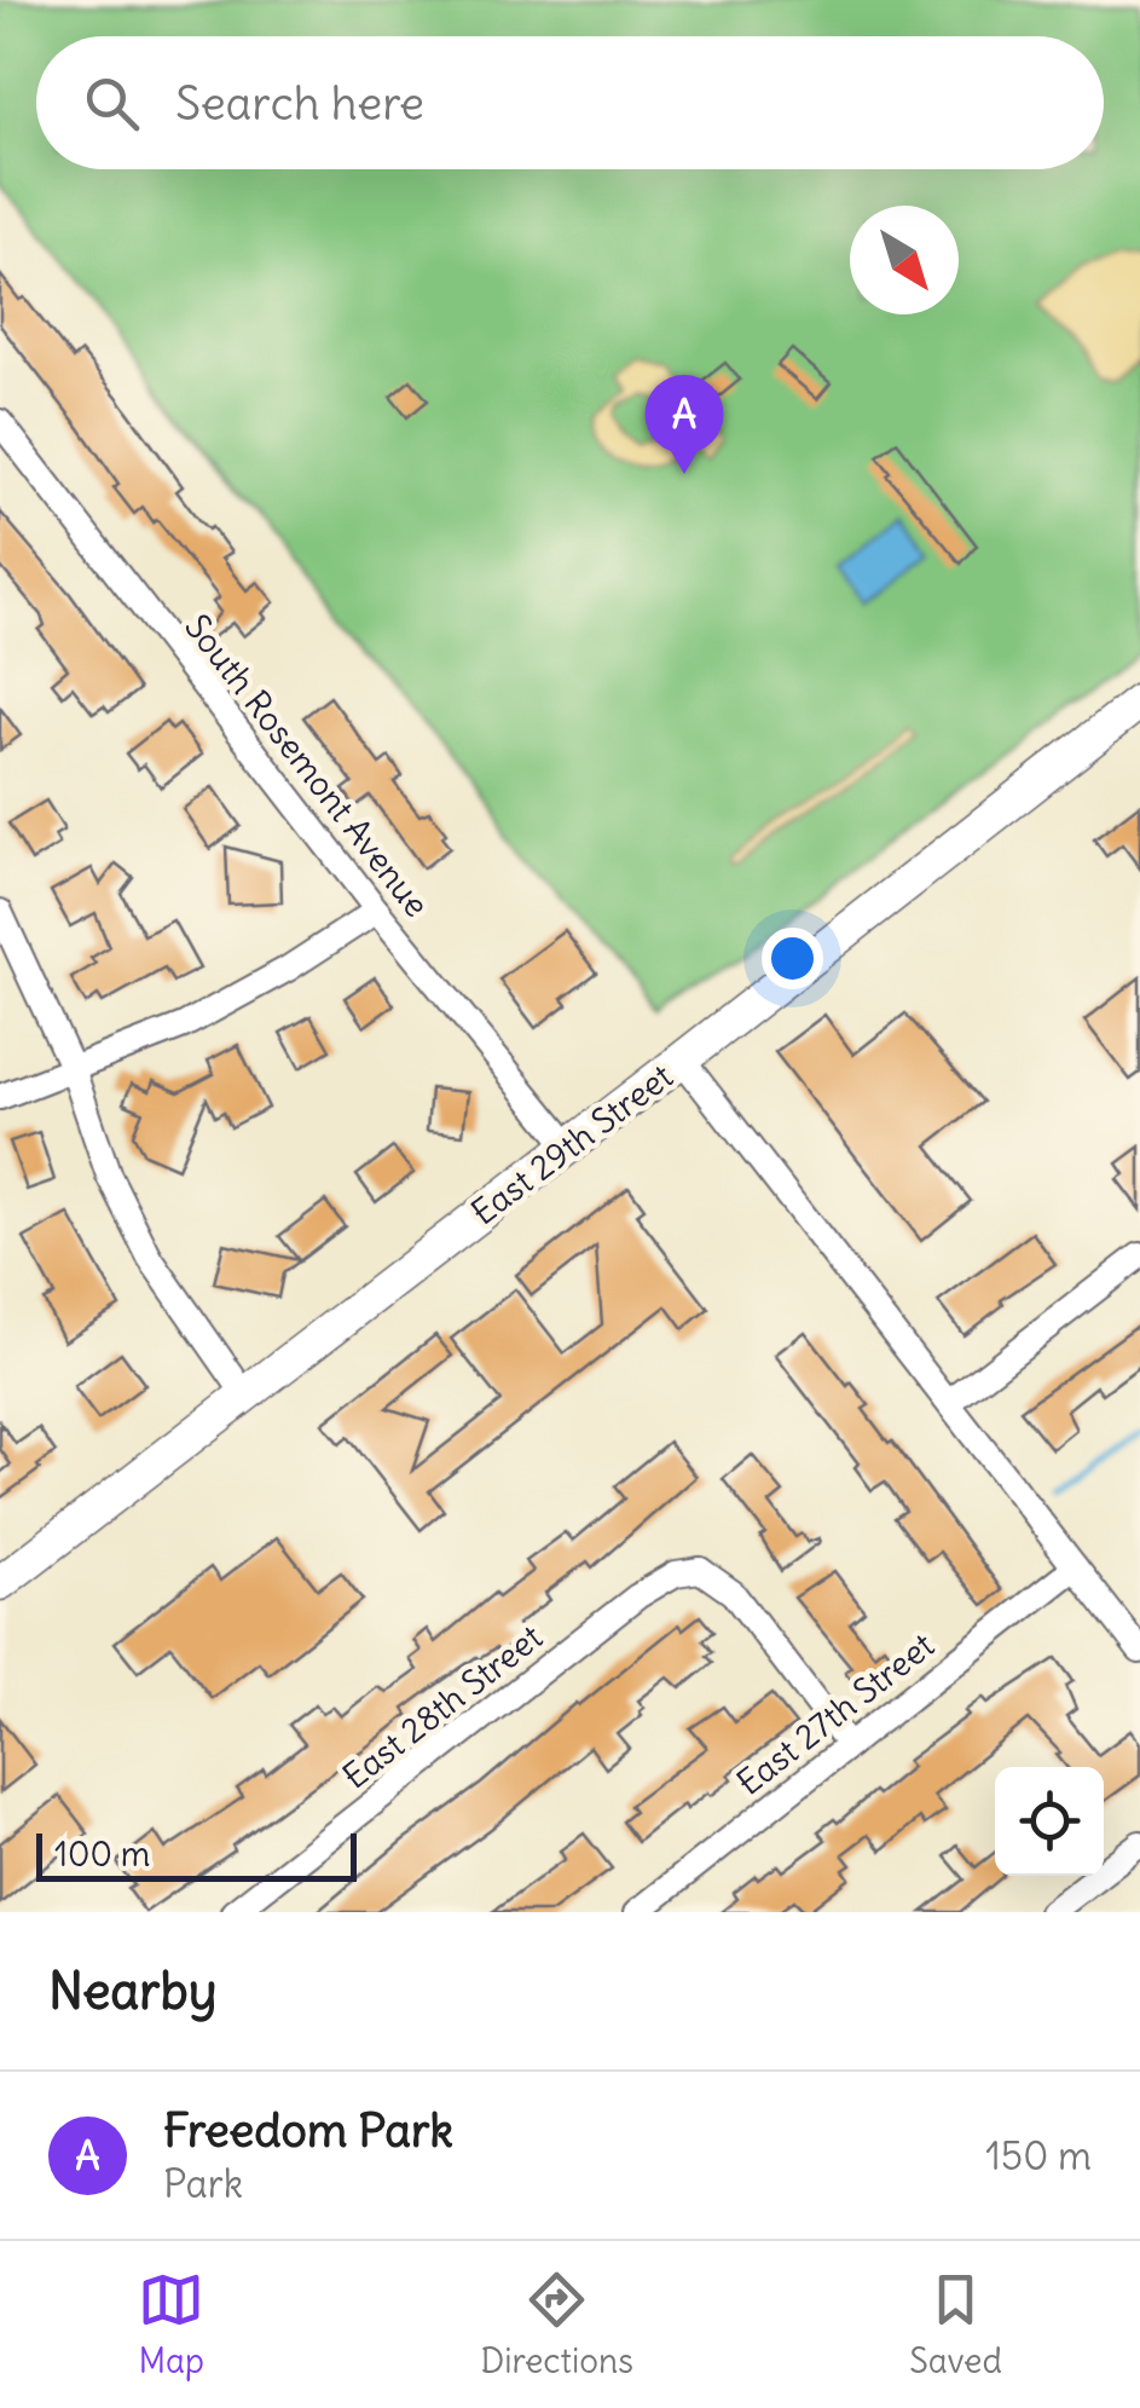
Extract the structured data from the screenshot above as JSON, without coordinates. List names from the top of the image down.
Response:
{
  "streets": {
    "street": [
      "South Rosemont Avenue",
      "East 29th Street",
      "East 28th Street",
      "East 27th Street"
    ]
  },
  "crossings": [
    ["South Rosemont Avenue", "East 29th Street"],
    ["East 28th Street", "East 27th Street"]
  ],
  "scale_bar": "100 m",
  "north": "bottom right",
  "page": {
    "search": "Search here",
    "pins": "A",
    "scale": "100 m",
    "heading": "Nearby",
    "list": [
      {
        "mark": "A",
        "name": "Freedom Park",
        "note": "Park",
        "value": "150 m"
      }
    ],
    "nav": ["Map", "Directions", "Saved"]
  }
}
